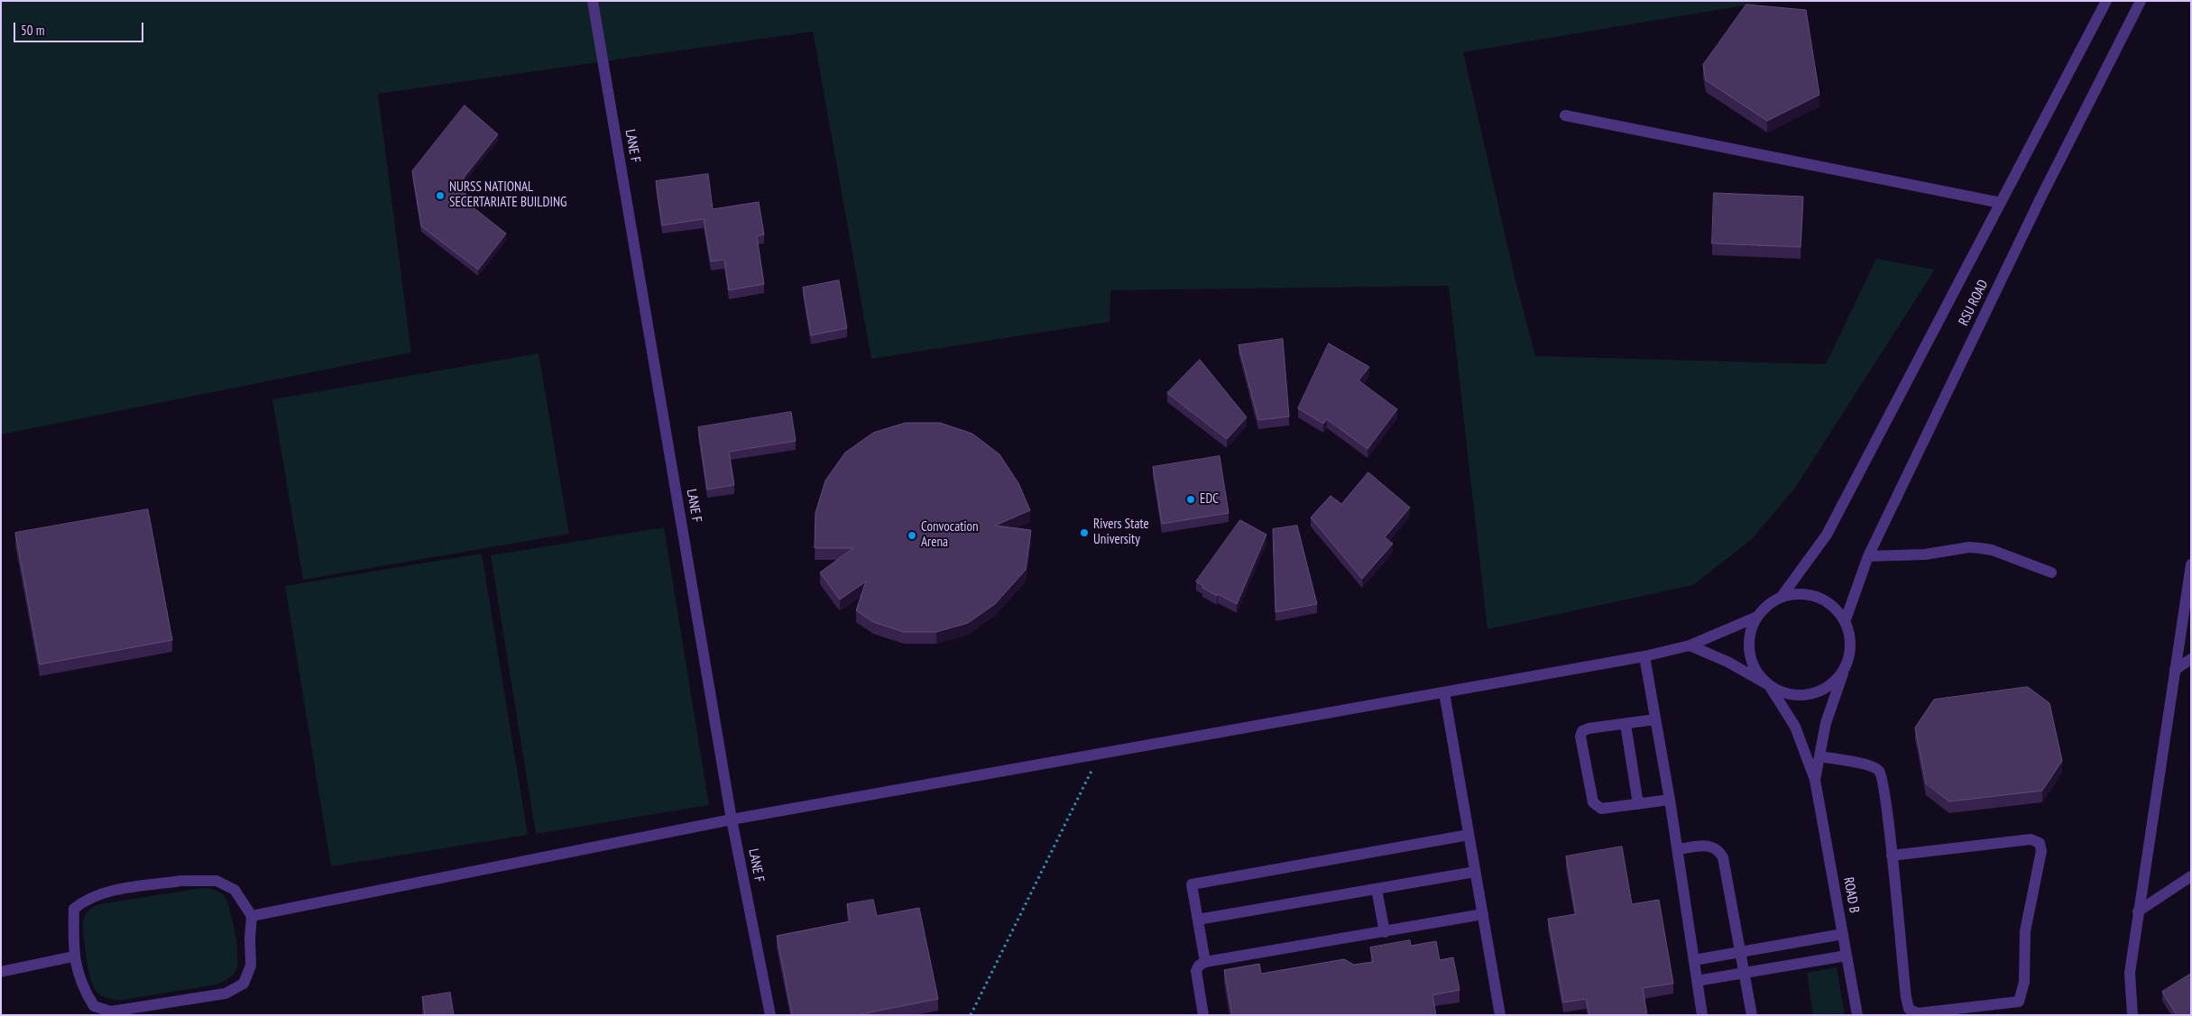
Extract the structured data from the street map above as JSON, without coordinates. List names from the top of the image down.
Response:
{
  "streets": {
    "street": ["LANE F", "RSU ROAD", "ROAD B"]
  },
  "places": [
    "NURSS NATIONAL SECERTARIATE BUILDING",
    "EDC",
    "Rivers State University",
    "Convocation Arena"
  ],
  "scale_bar": "50 m"
}
